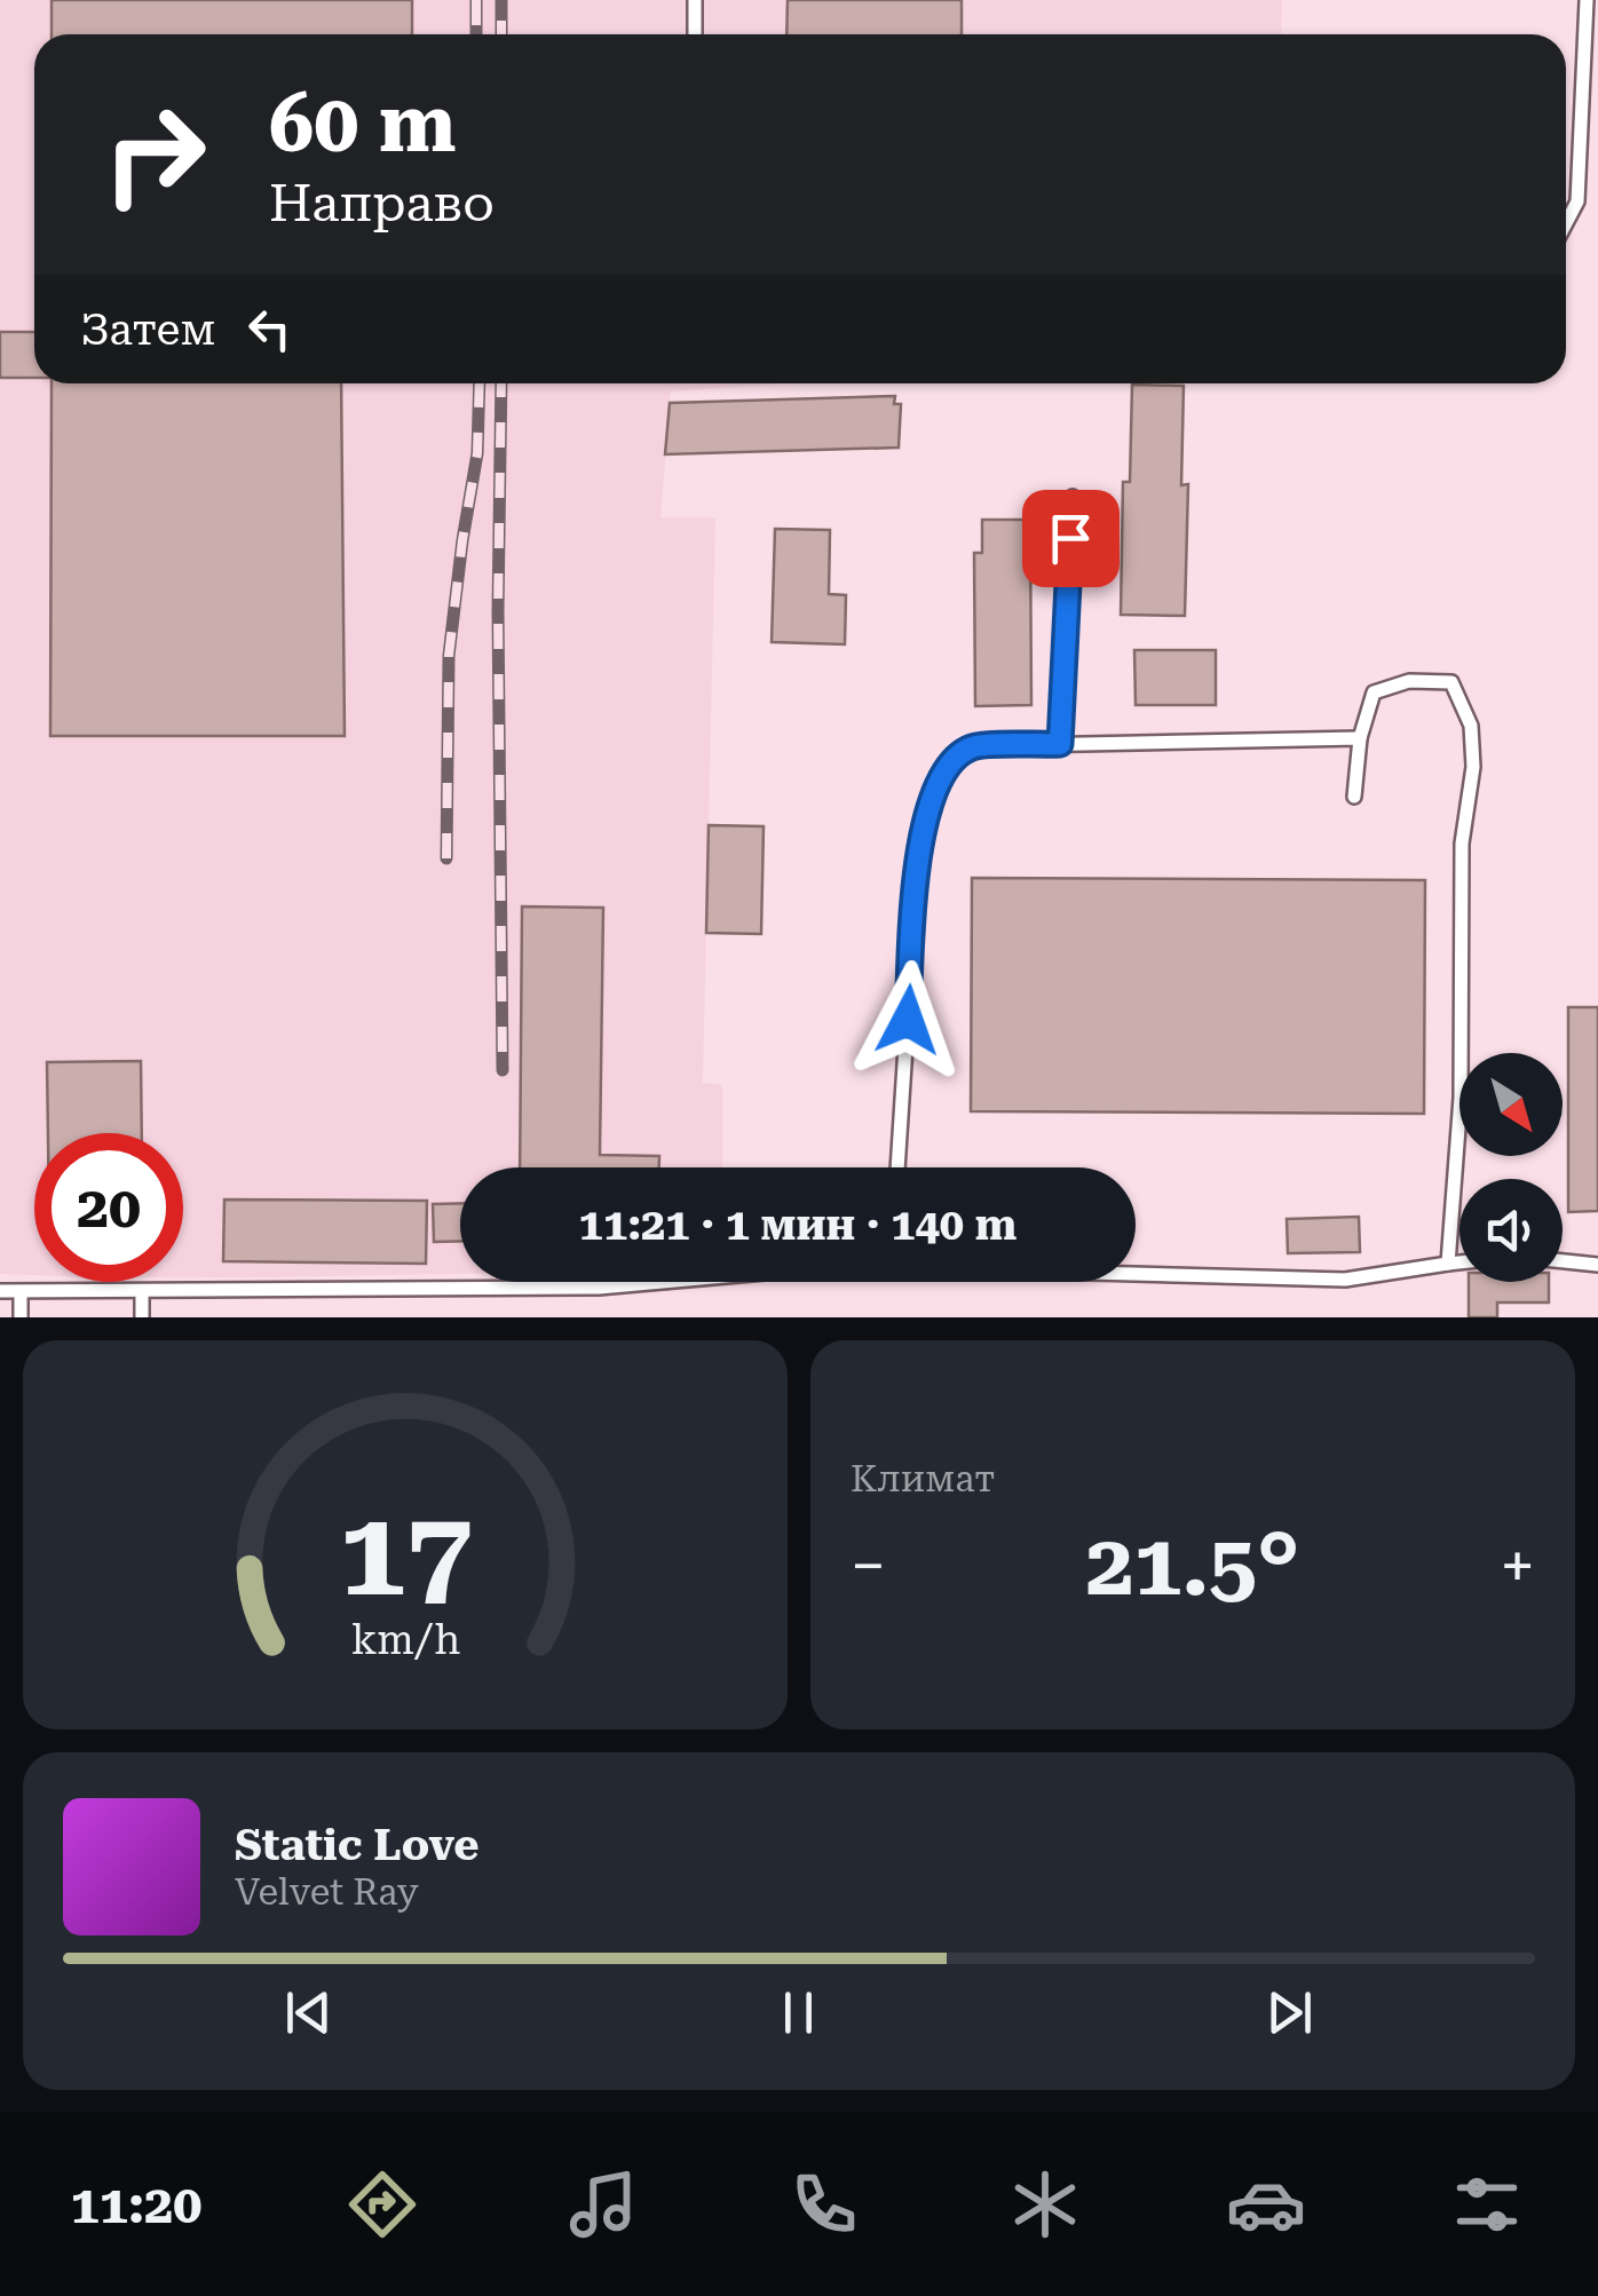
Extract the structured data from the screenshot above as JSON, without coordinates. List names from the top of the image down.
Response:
{
  "north": "bottom right",
  "page": {
    "turn": ["60 m", "Направо"],
    "then": "Затем",
    "limit": "20",
    "trip": "11:21 · 1 мин · 140 m",
    "tile": "Климат",
    "heat": ["−", "21.5°", "+"],
    "song": ["Static Love", "Velvet Ray"],
    "tabs": "11:20",
    "gauge": ["17", "km/h"]
  }
}
